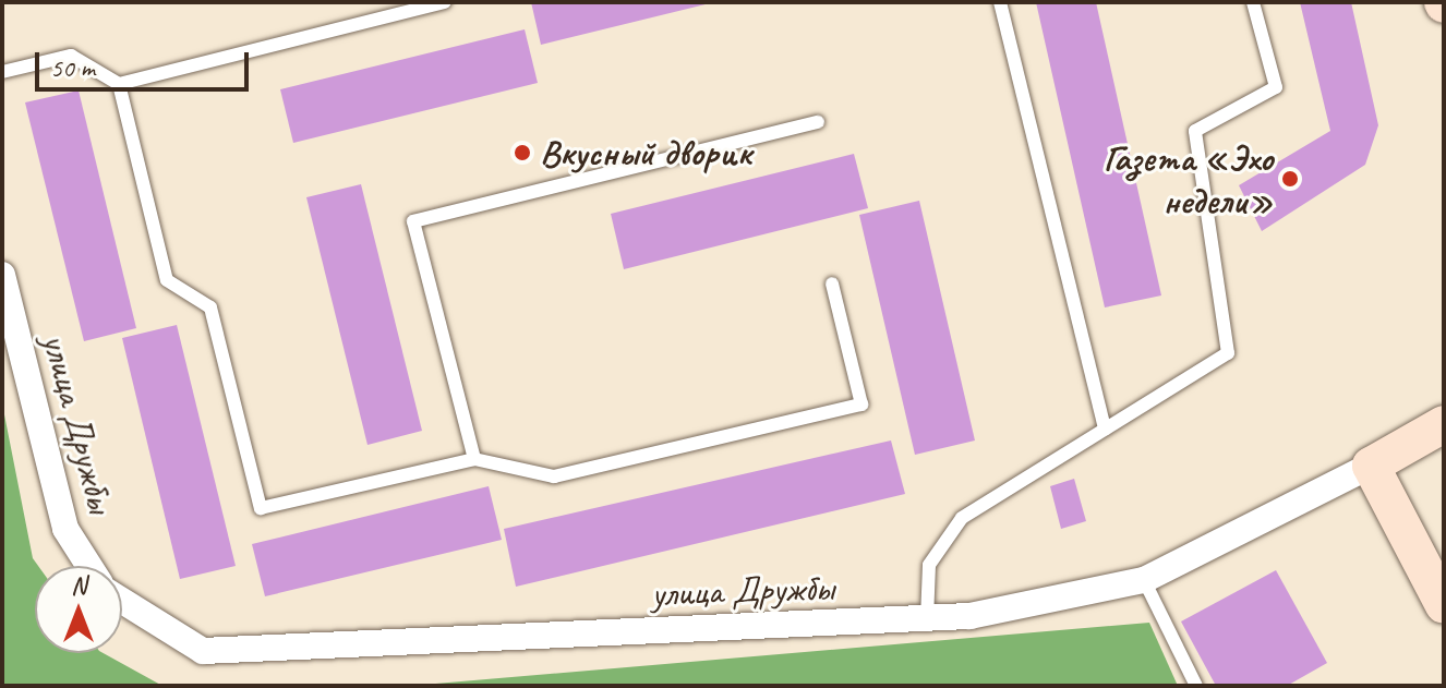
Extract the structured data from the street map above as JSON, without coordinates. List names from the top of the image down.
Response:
{
  "streets": {
    "street": ["улица Дружбы"]
  },
  "places": ["Вкусный дворик", "Газета «Эхо недели»"],
  "scale_bar": "50 m",
  "north": "top"
}
